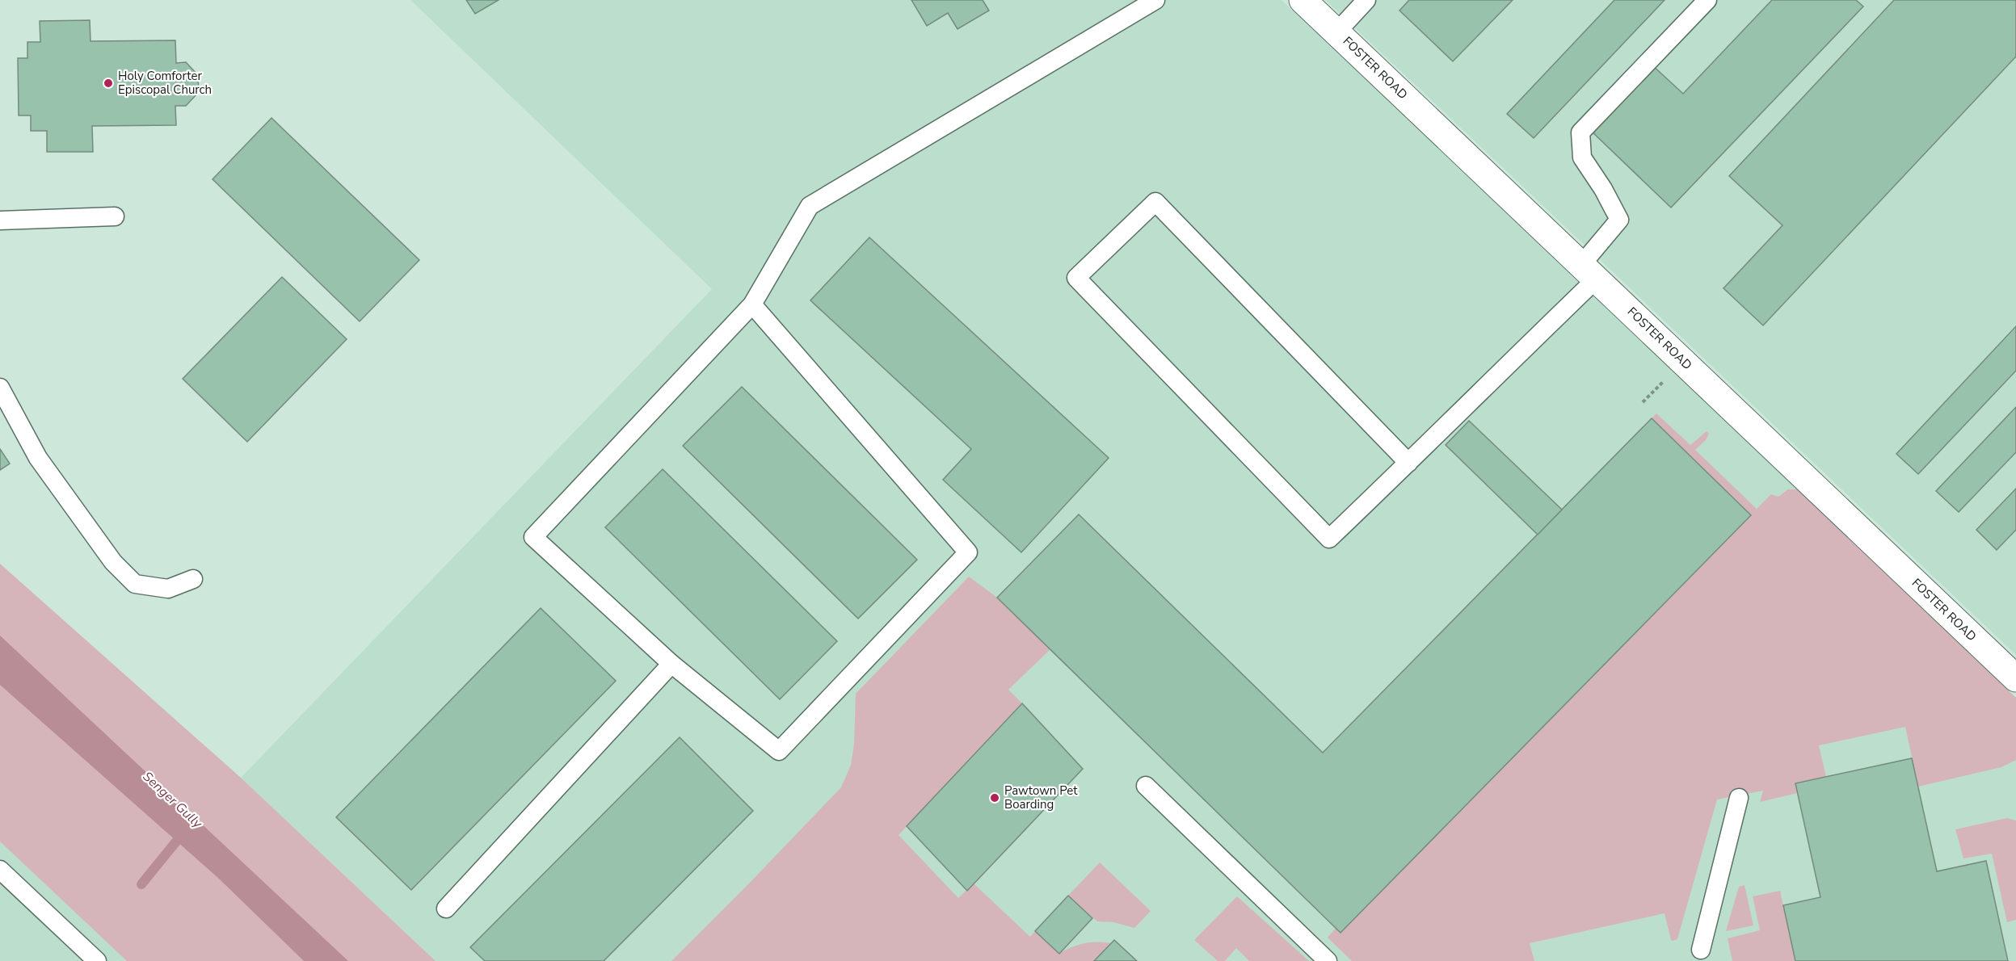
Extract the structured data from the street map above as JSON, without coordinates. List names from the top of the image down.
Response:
{
  "streets": {
    "street": ["FOSTER ROAD"]
  },
  "water": ["Senger Gully"],
  "places": ["Holy Comforter Episcopal Church", "Pawtown Pet Boarding"]
}
